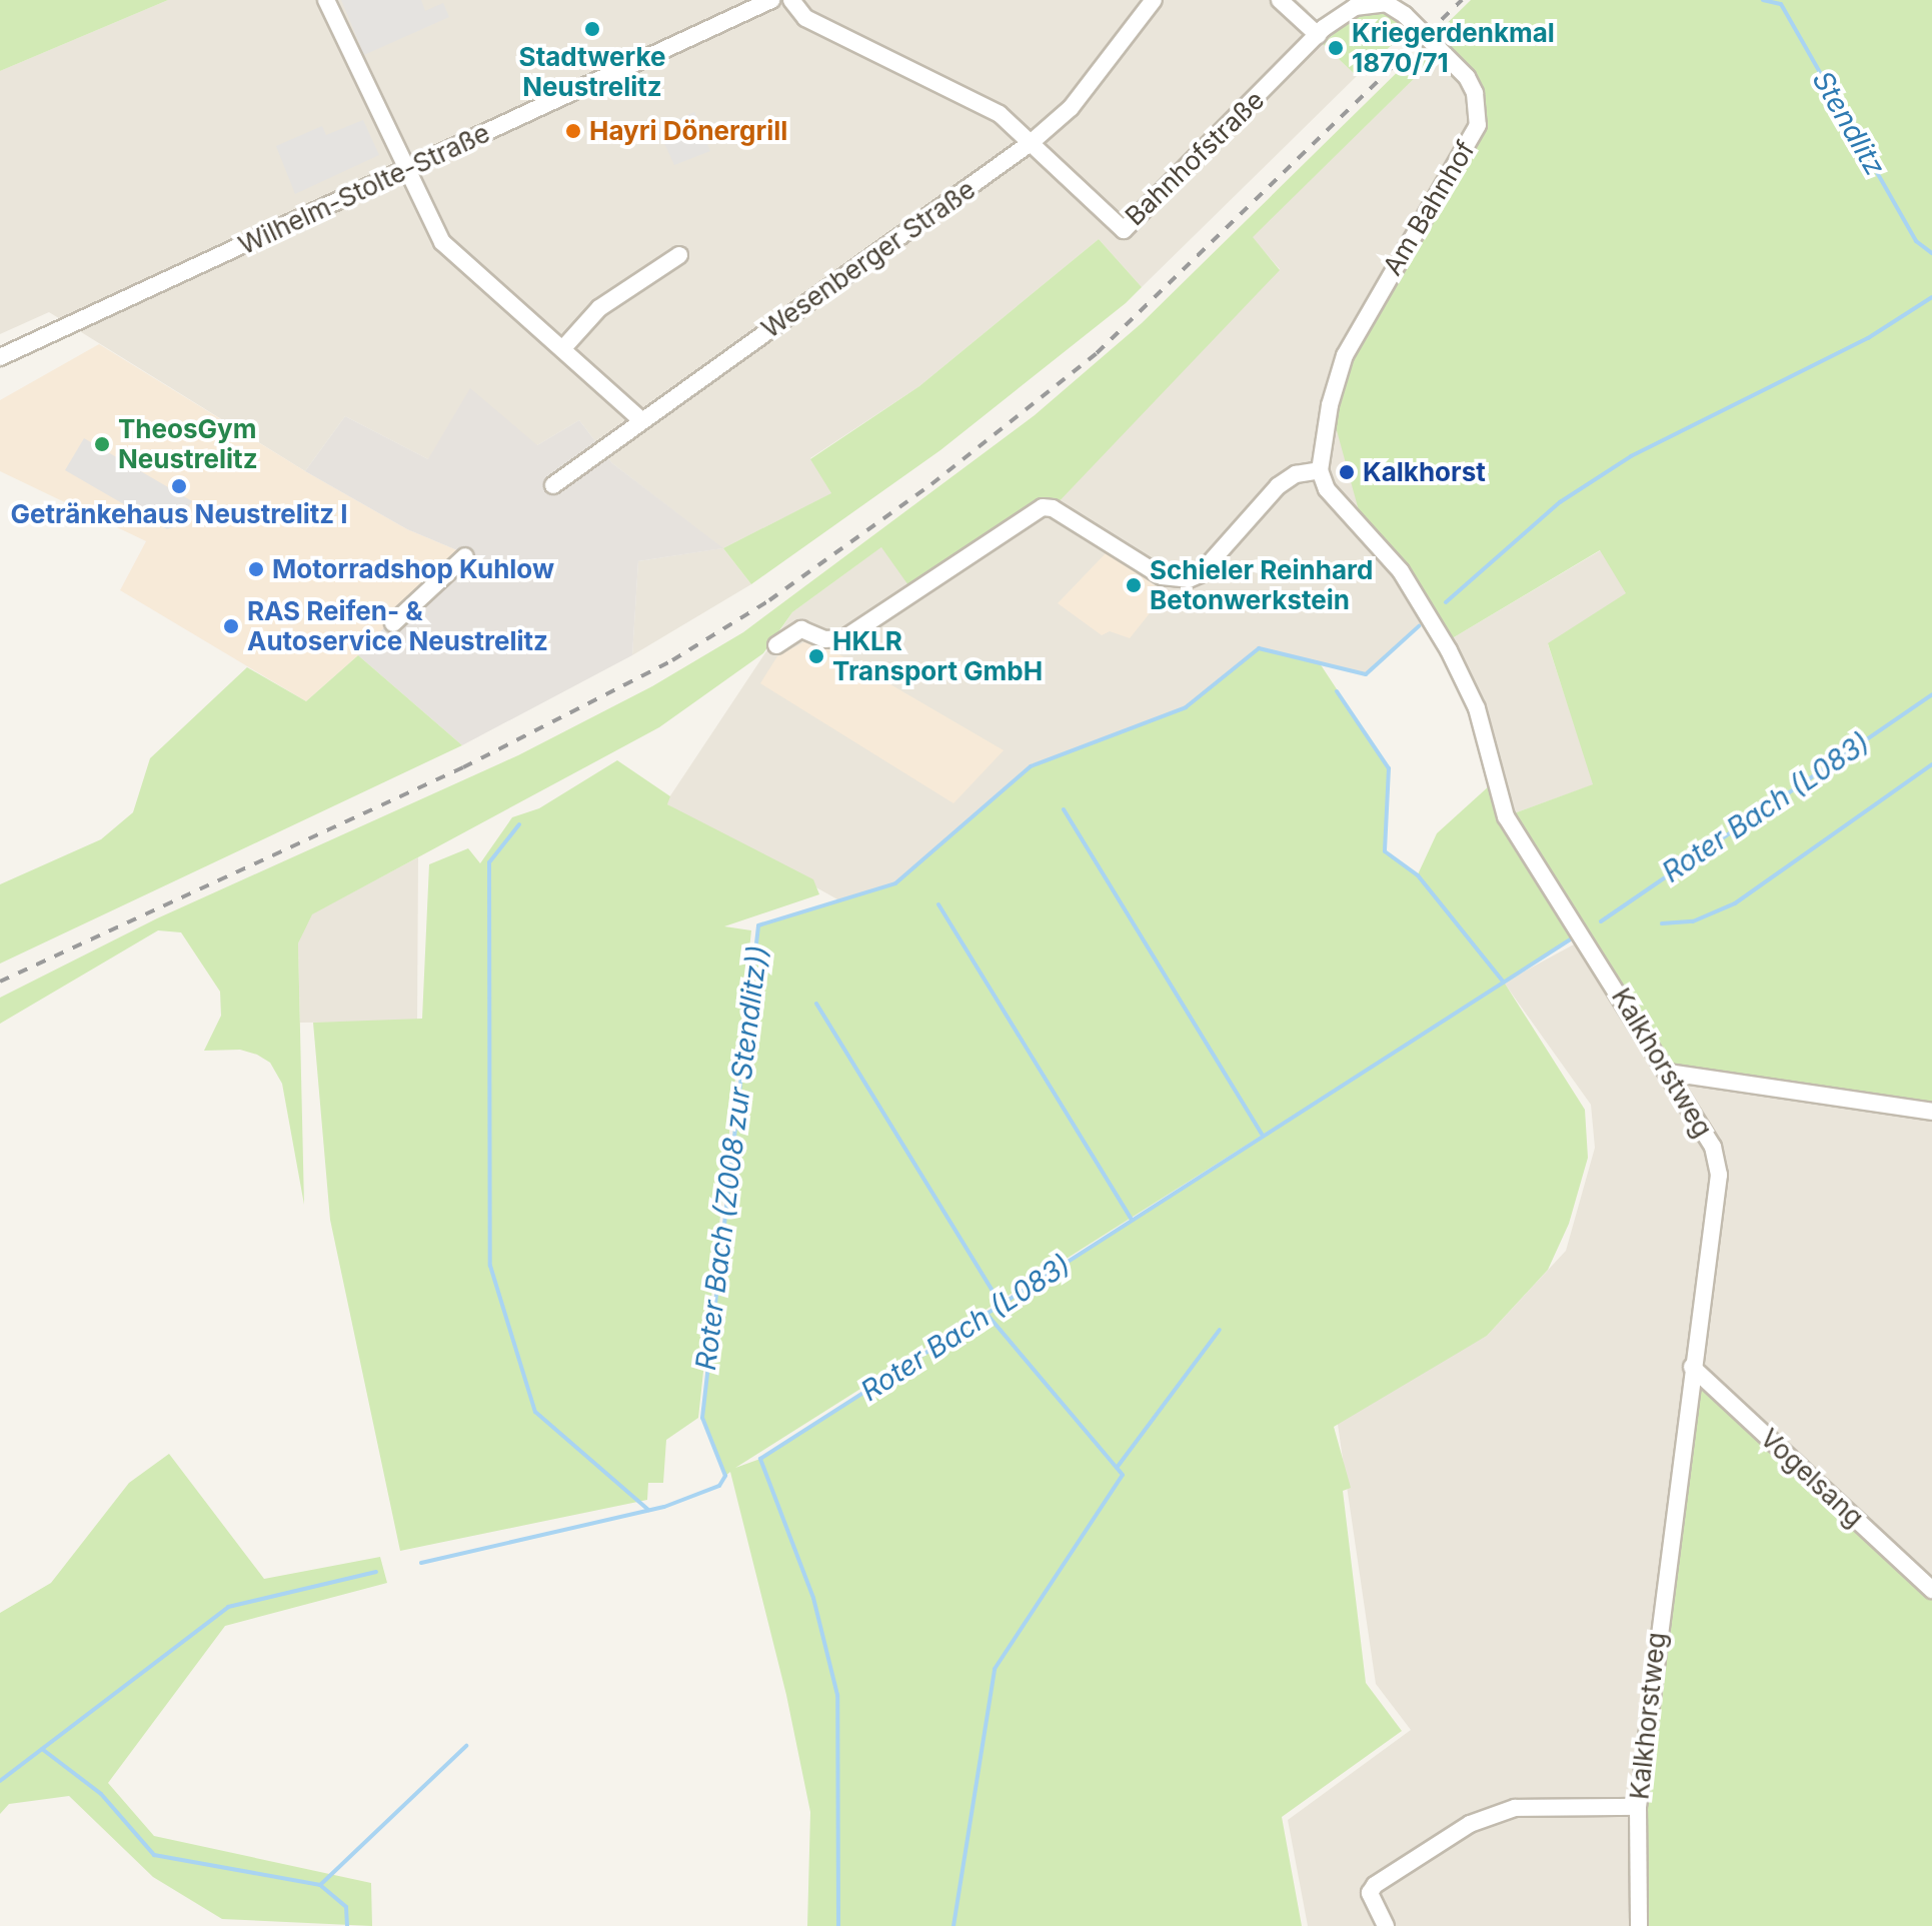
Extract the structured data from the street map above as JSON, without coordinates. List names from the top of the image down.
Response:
{
  "streets": {
    "street": [
      "Bahnhofstraße",
      "Wilhelm-Stolte-Straße",
      "Am Bahnhof",
      "Wesenberger Straße",
      "Kalkhorstweg",
      "Vogelsang"
    ]
  },
  "crossings": [
    ["Bahnhofstraße", "Am Bahnhof"],
    ["Bahnhofstraße", "Wesenberger Straße"],
    ["Am Bahnhof", "Kalkhorstweg"],
    ["Kalkhorstweg", "Vogelsang"]
  ],
  "water": ["Stendlitz", "Roter Bach (L083)", "Roter Bach (Z008 zur Stendlitz))"],
  "places": [
    "Stadtwerke Neustrelitz",
    "Kriegerdenkmal 1870/71",
    "Hayri Dönergrill",
    "TheosGym Neustrelitz",
    "Kalkhorst",
    "Getränkehaus Neustrelitz I",
    "Motorradshop Kuhlow",
    "Schieler Reinhard Betonwerkstein",
    "RAS Reifen- & Autoservice Neustrelitz",
    "HKLR Transport GmbH"
  ]
}
